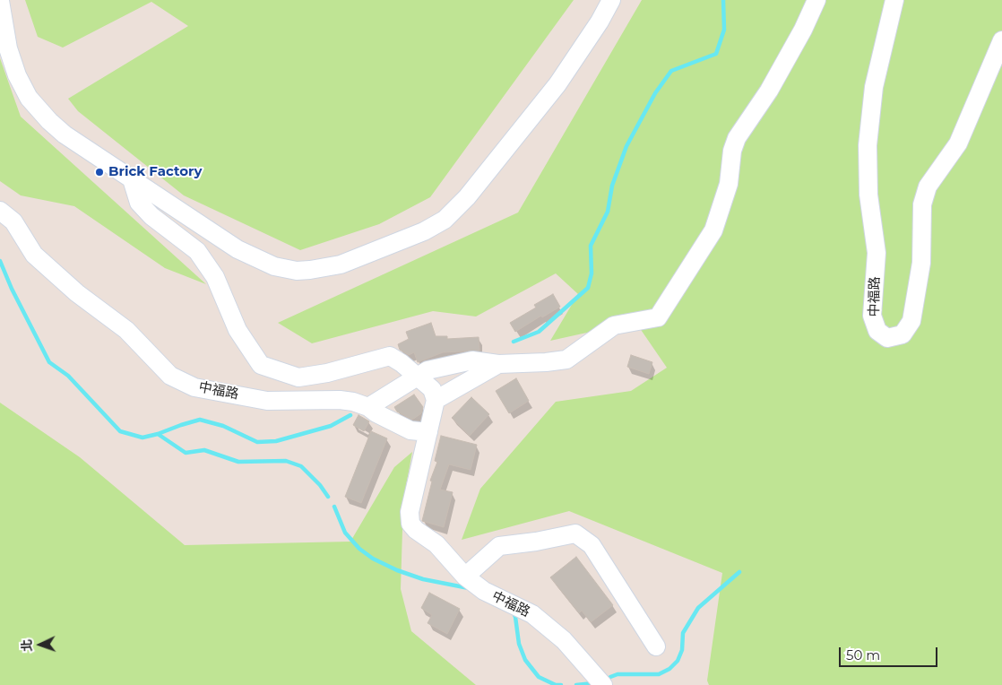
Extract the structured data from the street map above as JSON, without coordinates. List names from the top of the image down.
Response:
{
  "streets": {
    "street": ["中福路"]
  },
  "places": ["Brick Factory"],
  "scale_bar": "50 m",
  "north": "left"
}
